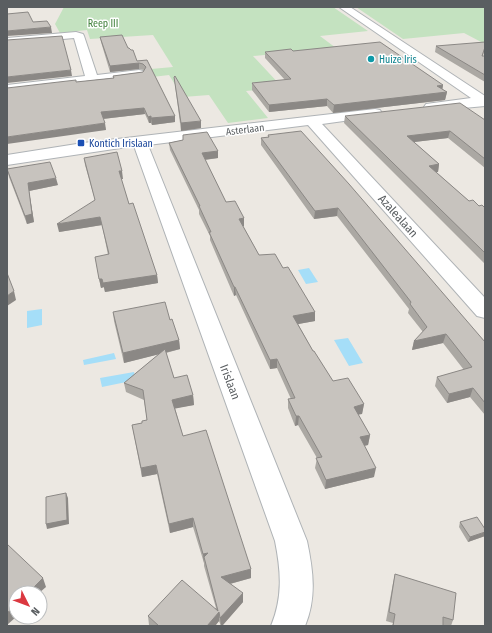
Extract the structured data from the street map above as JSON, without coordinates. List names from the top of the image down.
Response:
{
  "streets": {
    "street": ["Asterlaan", "Azalealaan", "Irislaan"]
  },
  "crossings": [
    ["Asterlaan", "Azalealaan"],
    ["Asterlaan", "Irislaan"]
  ],
  "parks": ["Reep III"],
  "places": {
    "other": ["Huize Iris"],
    "transit": ["Kontich Irislaan"]
  },
  "north": "bottom right"
}
